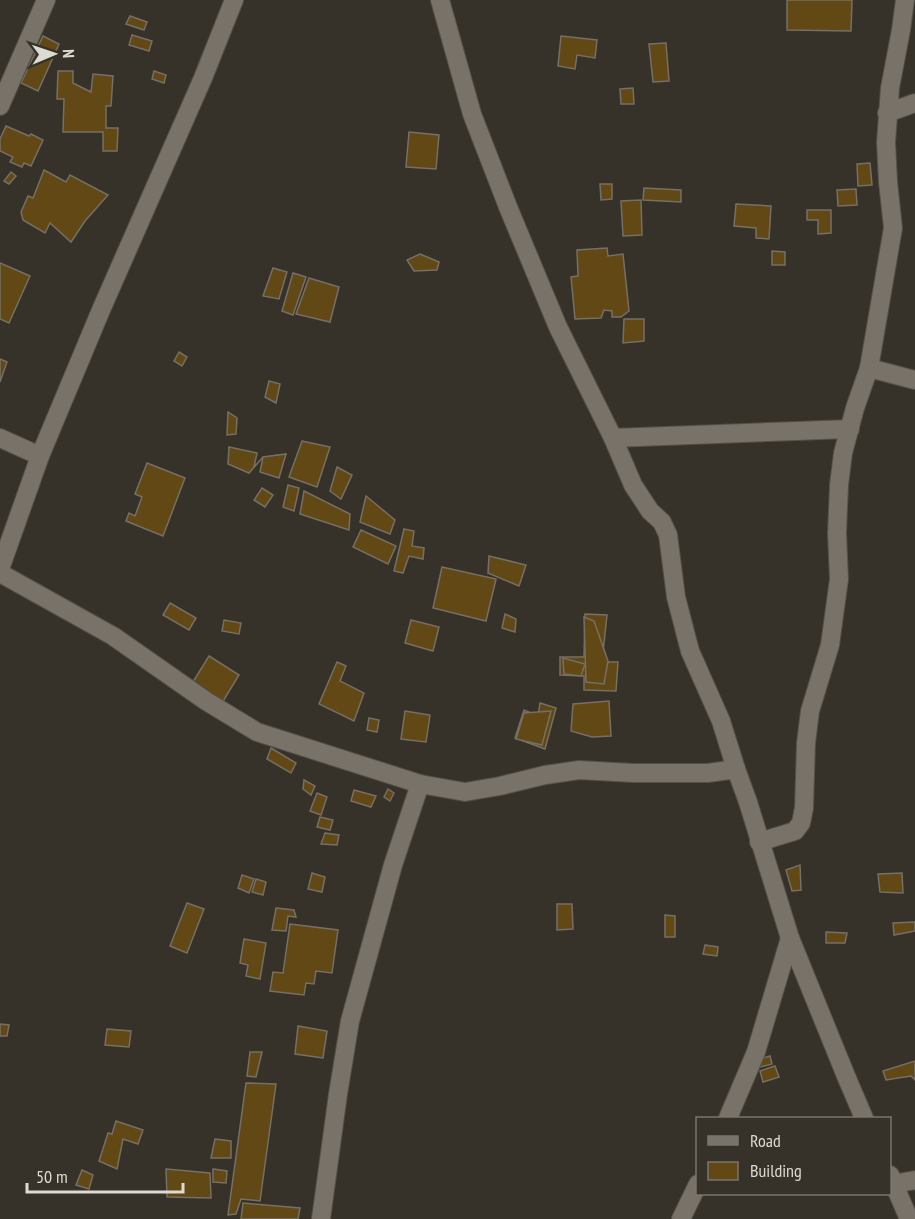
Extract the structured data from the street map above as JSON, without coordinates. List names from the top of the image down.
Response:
{
  "legend": ["Road", "Building"],
  "scale_bar": "50 m",
  "north": "right"
}
